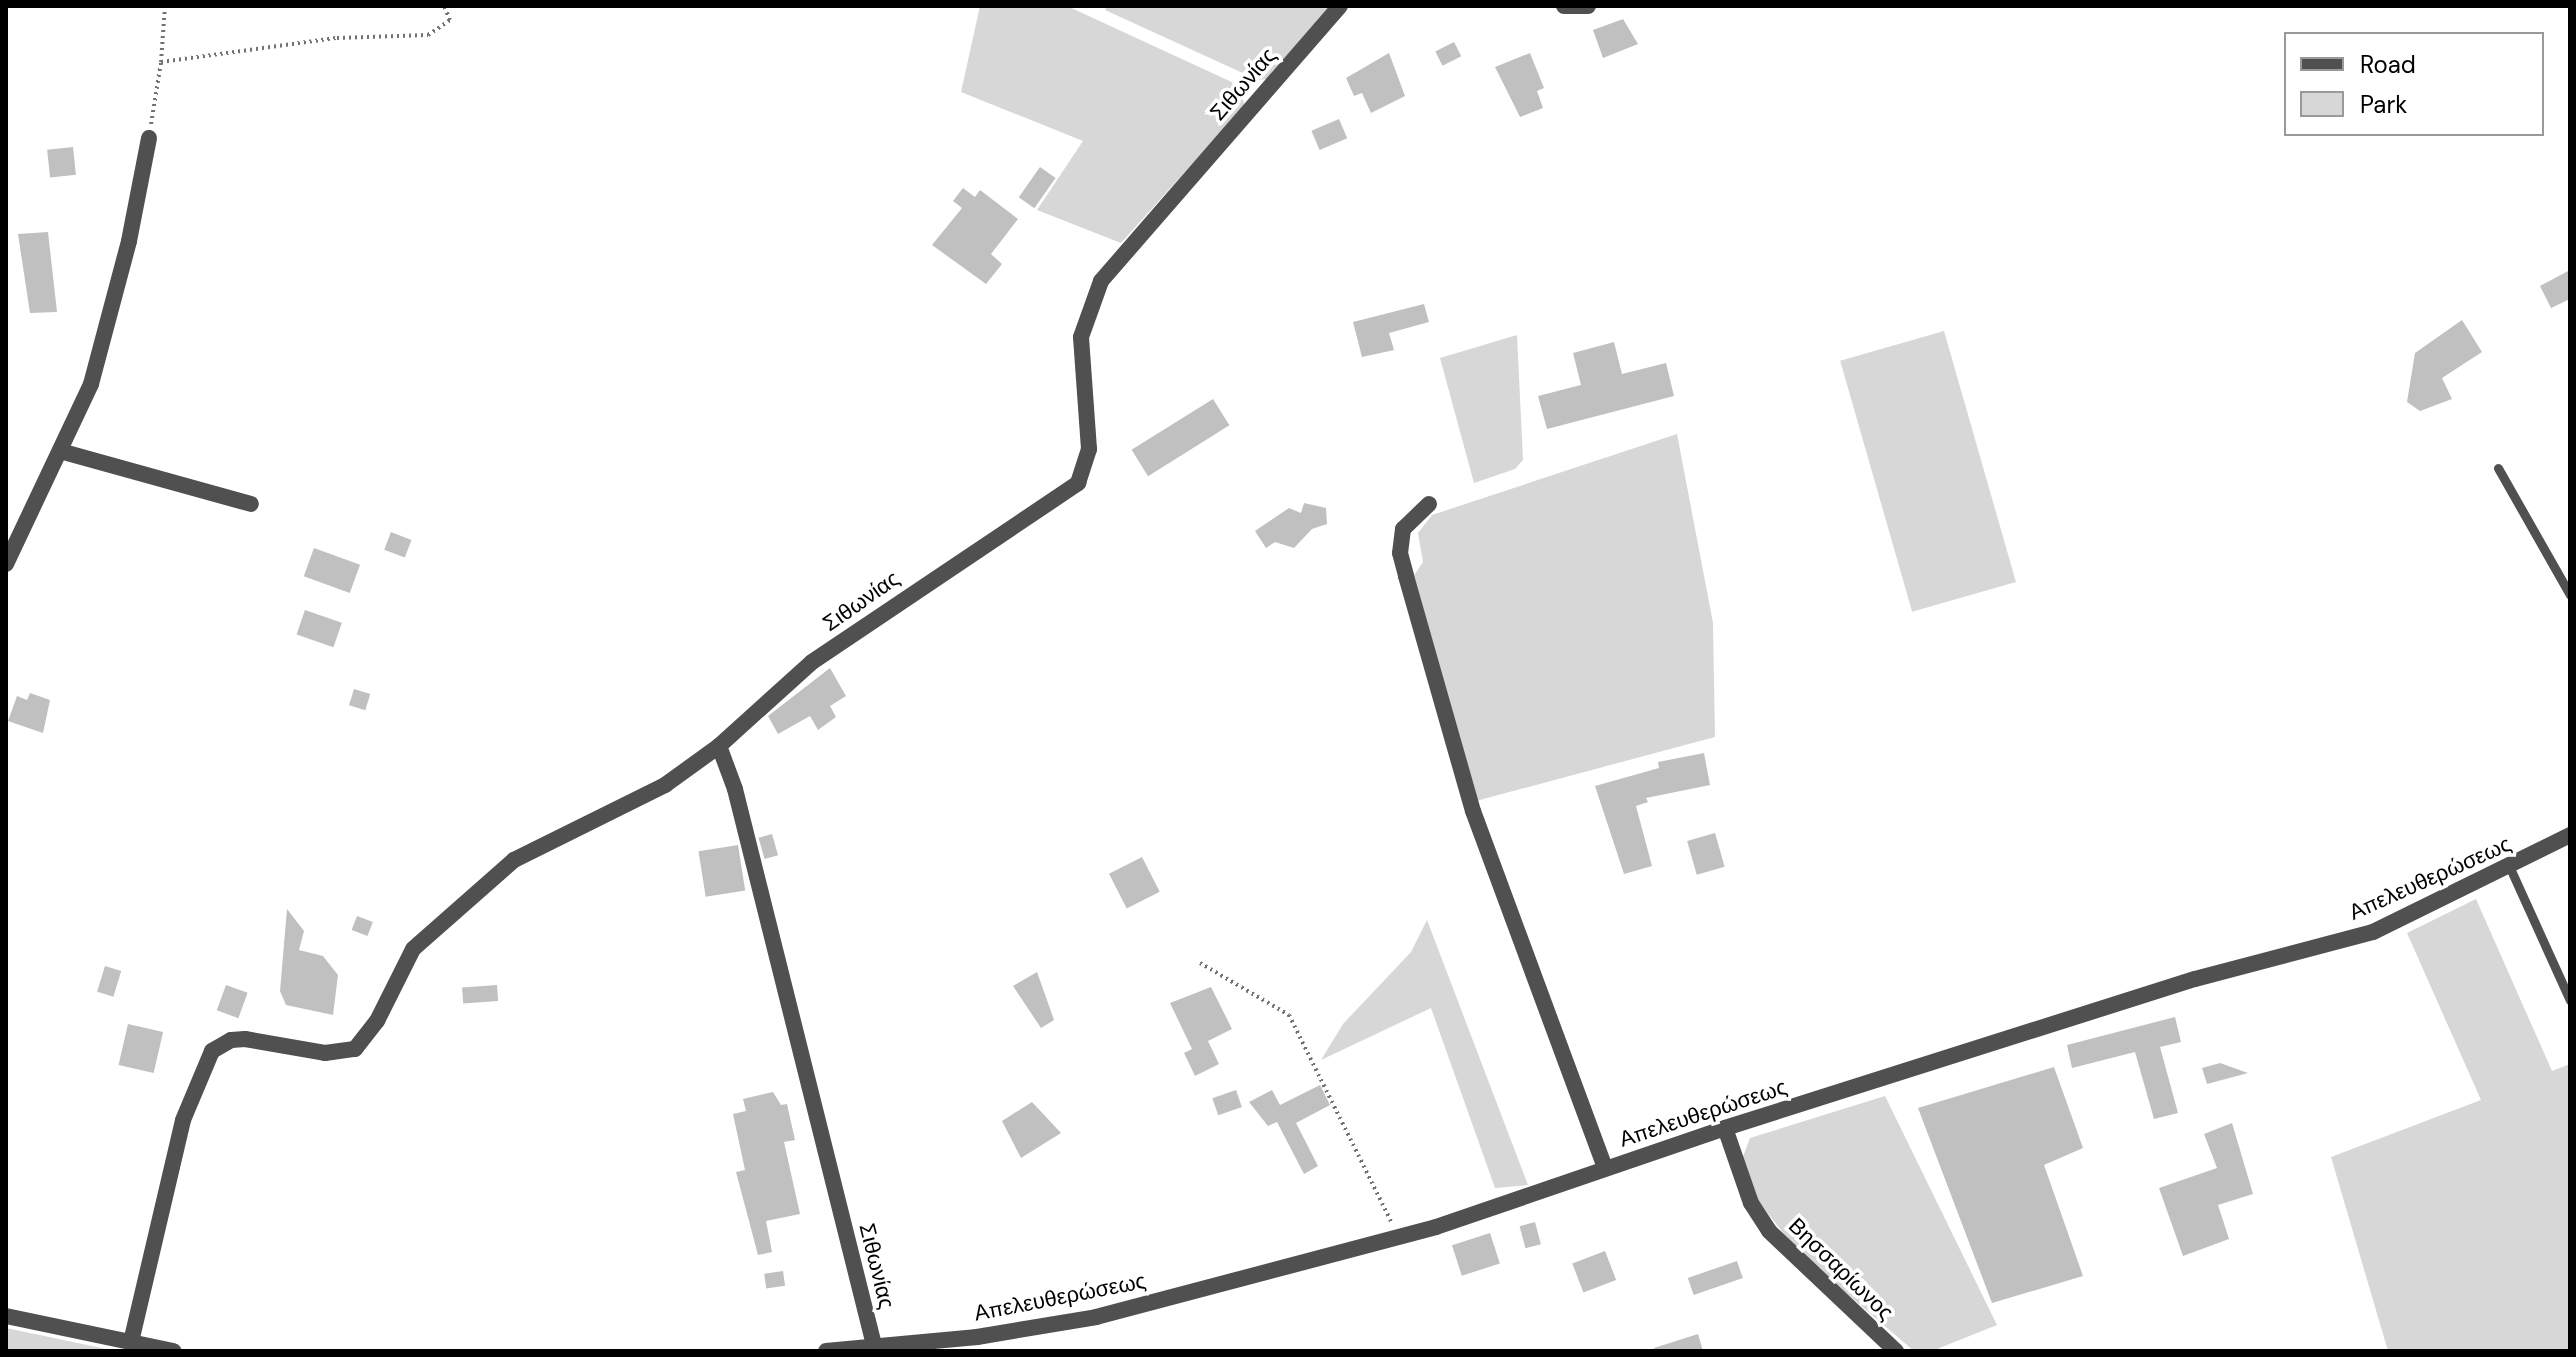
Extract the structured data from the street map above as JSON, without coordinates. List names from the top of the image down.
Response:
{
  "streets": {
    "street": ["Σιθωνίας", "Απελευθερώσεως", "Βησσαρίωνος"]
  },
  "crossings": [
    ["Σιθωνίας", "Απελευθερώσεως"],
    ["Απελευθερώσεως", "Βησσαρίωνος"]
  ],
  "legend": ["Road", "Park"]
}
